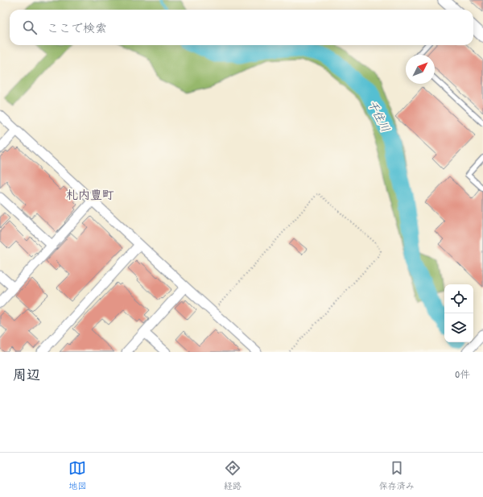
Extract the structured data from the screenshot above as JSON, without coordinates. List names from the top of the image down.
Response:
{
  "districts": ["札内豊町"],
  "water": ["千住川"],
  "north": "top right",
  "page": {
    "search": "ここで検索",
    "heading": ["周辺", "0件"],
    "nav": ["地図", "経路", "保存済み"]
  }
}
